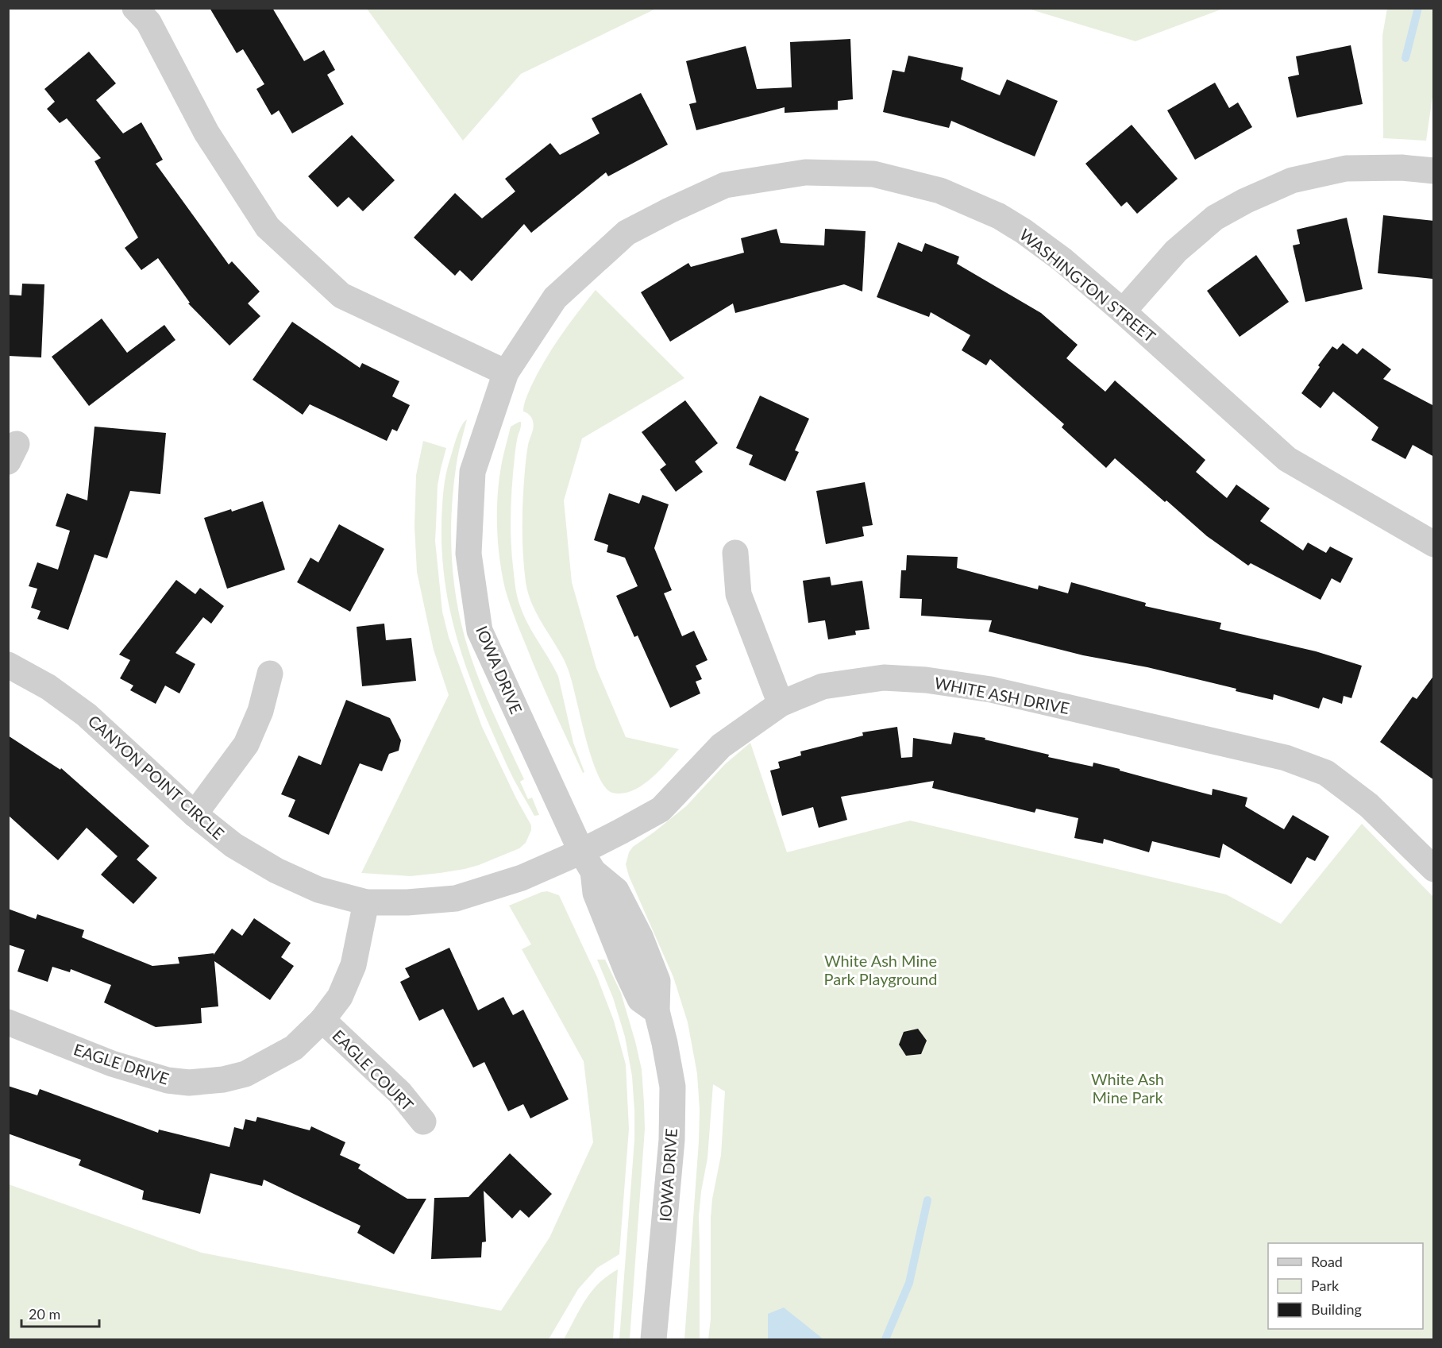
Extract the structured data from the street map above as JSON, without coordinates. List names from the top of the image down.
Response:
{
  "streets": {
    "street": [
      "WASHINGTON STREET",
      "IOWA DRIVE",
      "WHITE ASH DRIVE",
      "CANYON POINT CIRCLE",
      "EAGLE DRIVE",
      "EAGLE COURT"
    ]
  },
  "crossings": [
    ["WASHINGTON STREET", "IOWA DRIVE"],
    ["IOWA DRIVE", "WHITE ASH DRIVE"],
    ["IOWA DRIVE", "CANYON POINT CIRCLE"],
    ["WHITE ASH DRIVE", "CANYON POINT CIRCLE"],
    ["CANYON POINT CIRCLE", "EAGLE DRIVE"],
    ["EAGLE DRIVE", "EAGLE COURT"]
  ],
  "parks": ["White Ash Mine Park Playground", "White Ash Mine Park"],
  "legend": ["Road", "Park", "Building"],
  "scale_bar": "20 m"
}
